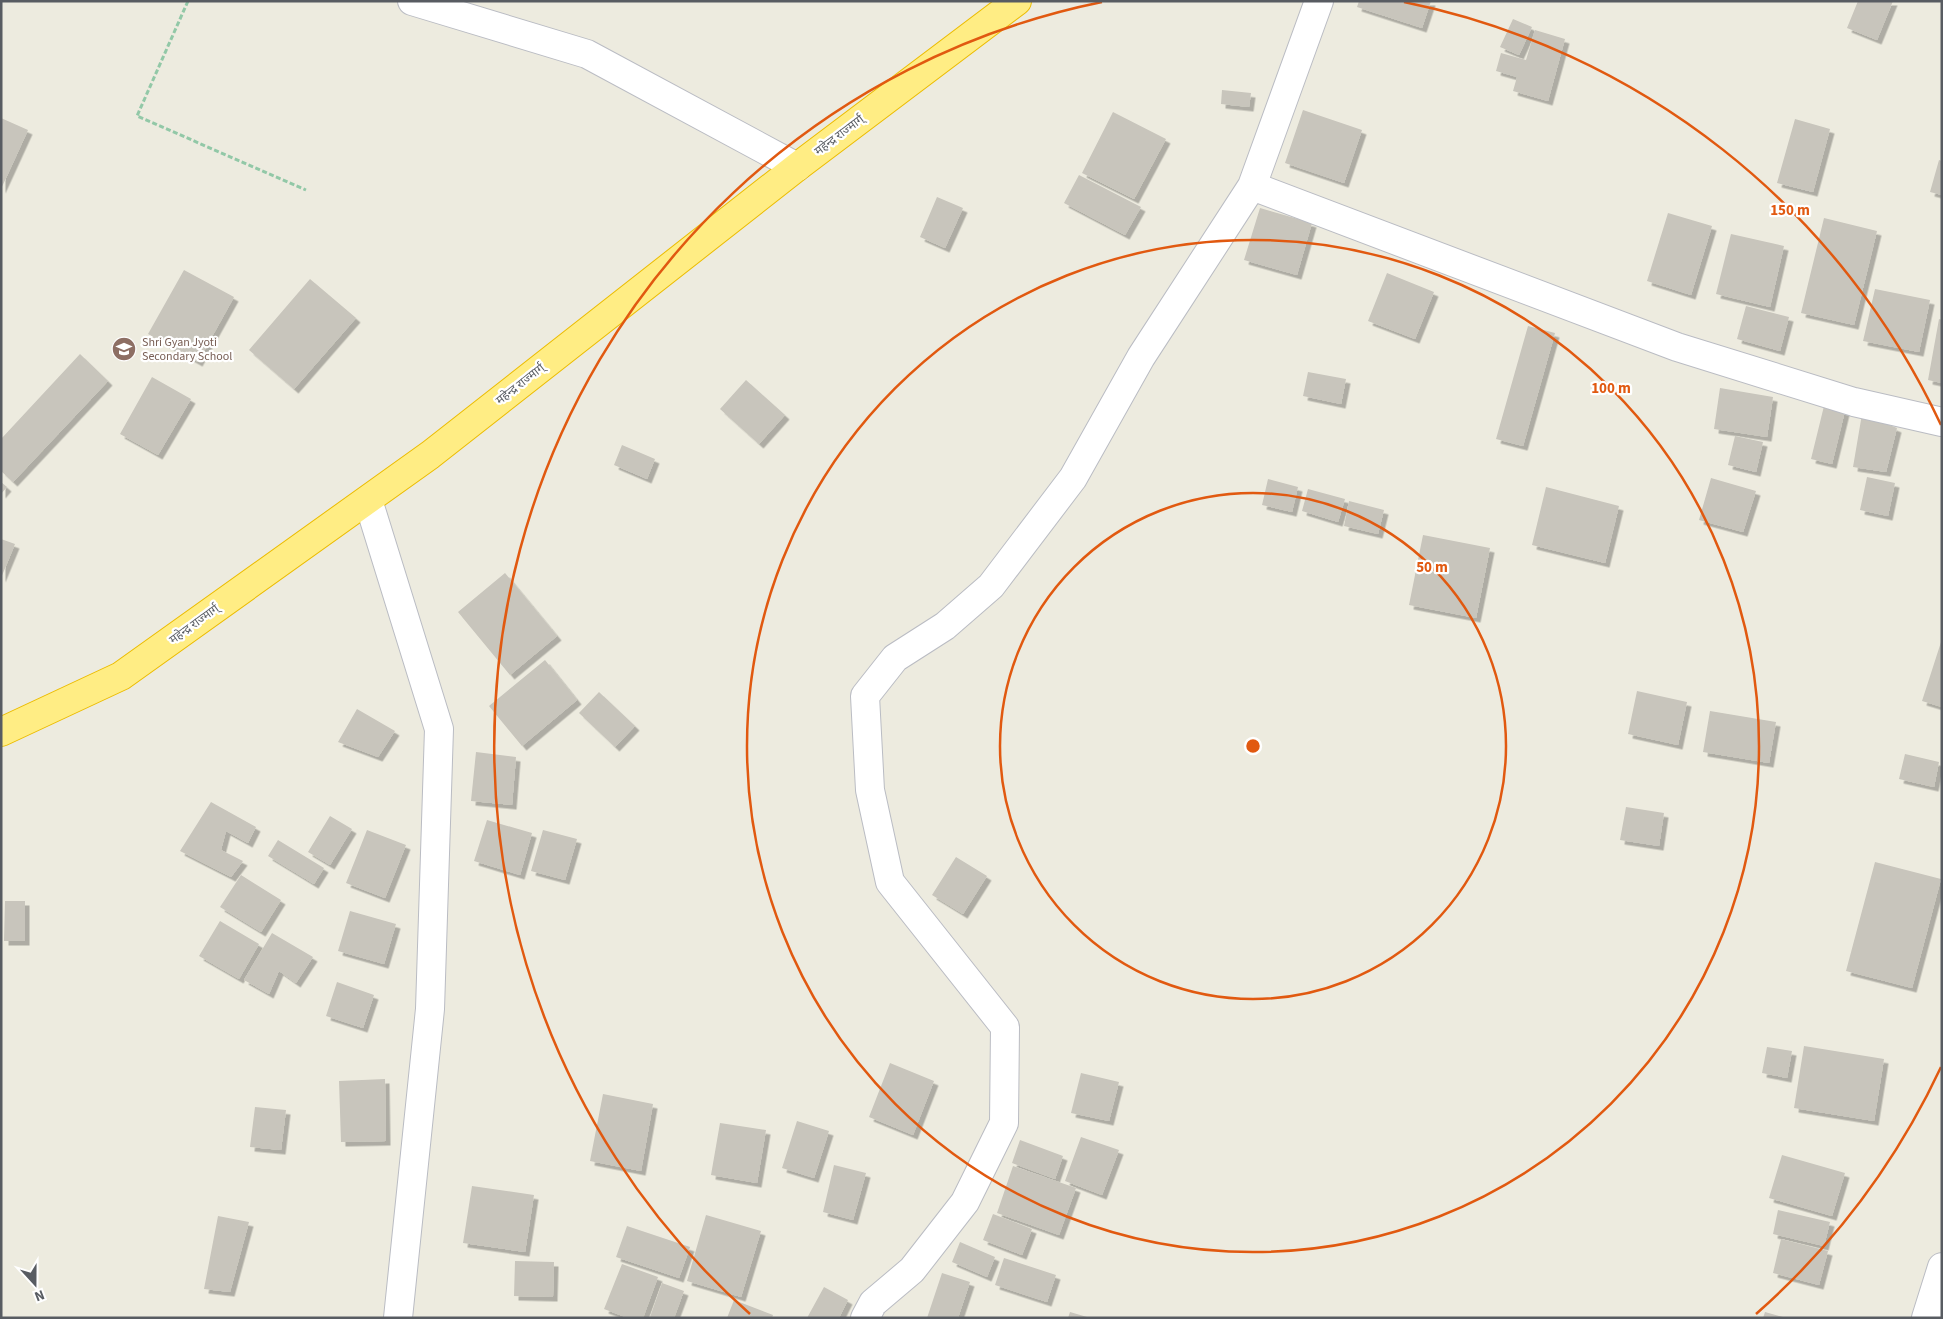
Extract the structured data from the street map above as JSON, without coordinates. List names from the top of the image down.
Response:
{
  "streets": {
    "highway": ["महेन्द्र राज्मार्ग्"]
  },
  "places": {
    "school or university": ["Shri Gyan Jyoti Secondary School"]
  },
  "north": "bottom",
  "rings": ["150 m", "100 m", "50 m"]
}
